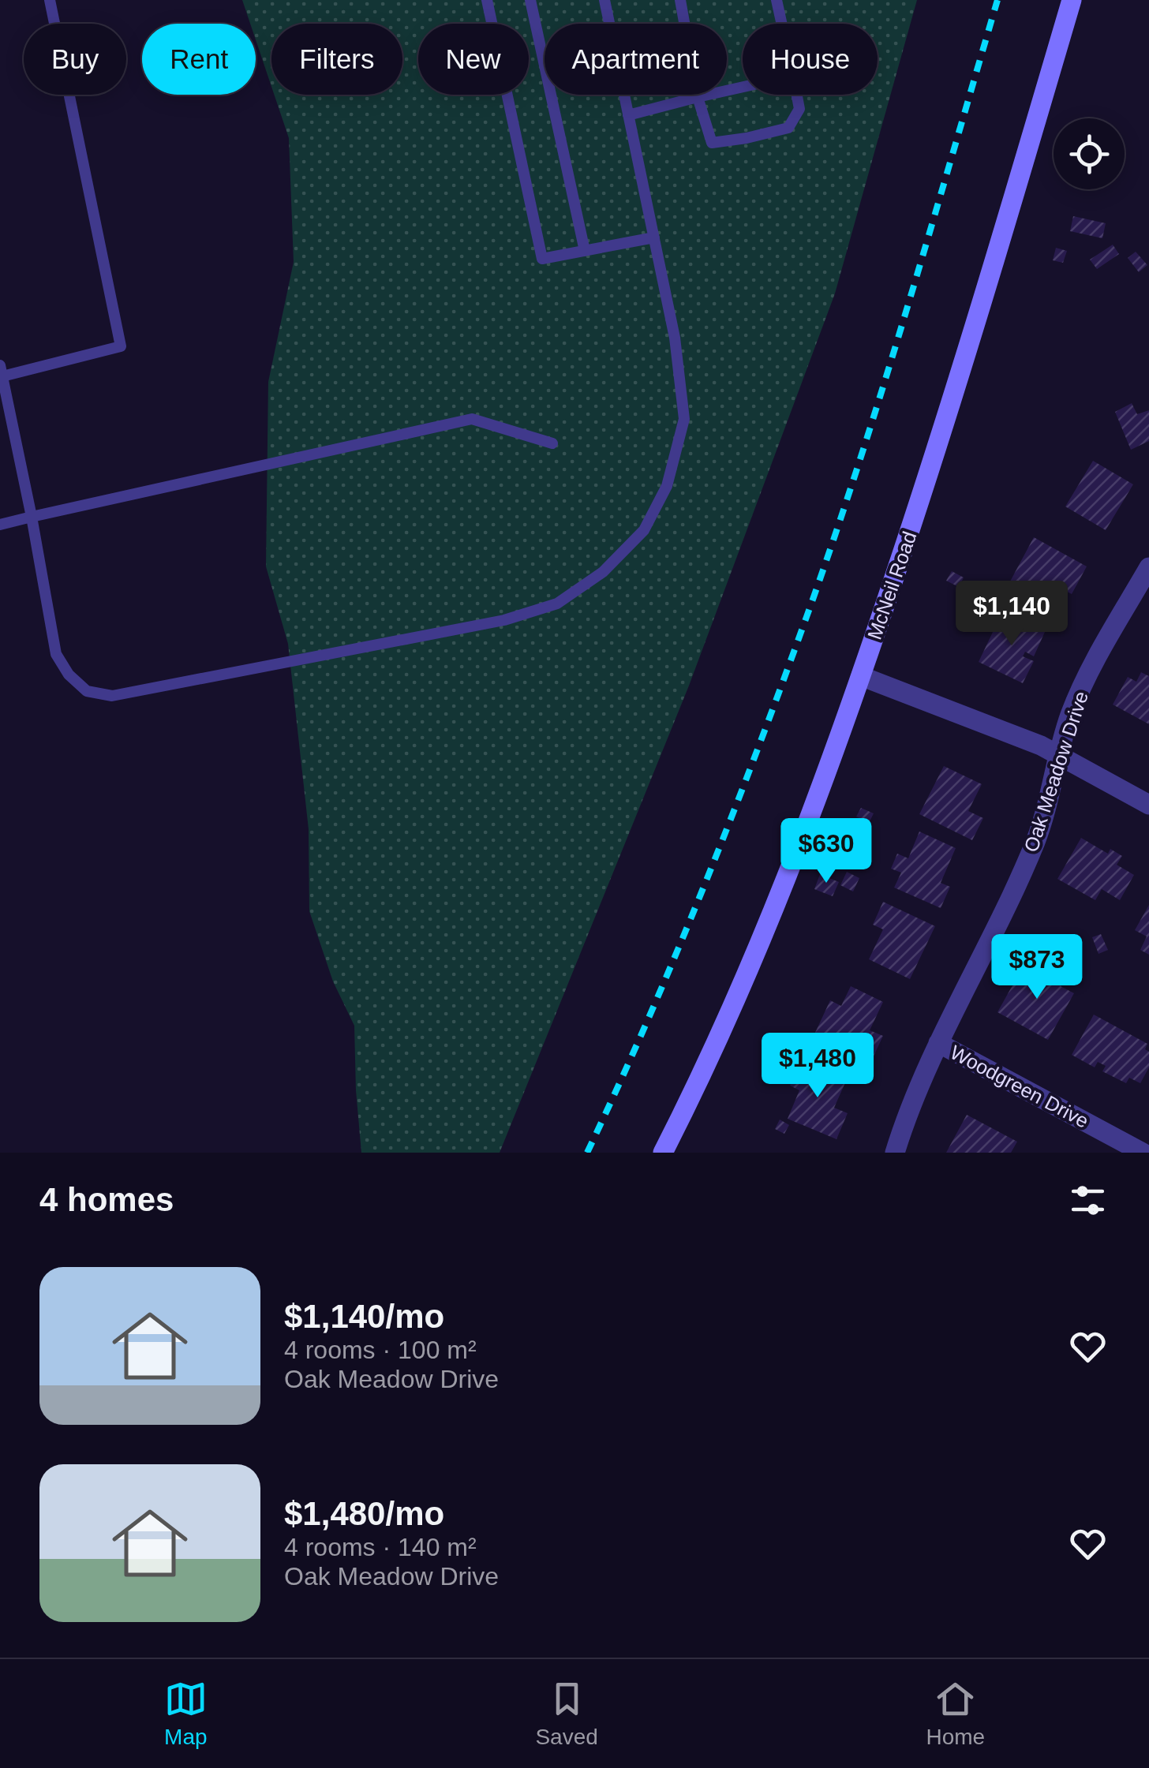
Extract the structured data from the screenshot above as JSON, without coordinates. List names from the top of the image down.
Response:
{
  "streets": {
    "main road": ["McNeil Road"],
    "street": ["Oak Meadow Drive", "Woodgreen Drive"]
  },
  "crossings": [
    ["Oak Meadow Drive", "Woodgreen Drive"]
  ],
  "page": {
    "chip": [
      "Buy",
      "Rent",
      "Filters",
      "New",
      "Apartment",
      "House"
    ],
    "price": [
      "$1,140",
      "$630",
      "$873",
      "$1,480"
    ],
    "heading": "4 homes",
    "list": [
      {
        "name": "$1,140/mo",
        "note": "4 rooms · 100 m² · Oak Meadow Drive"
      },
      {
        "name": "$1,480/mo",
        "note": "4 rooms · 140 m² · Oak Meadow Drive"
      }
    ],
    "tabs": ["Map", "Saved", "Home"]
  }
}
